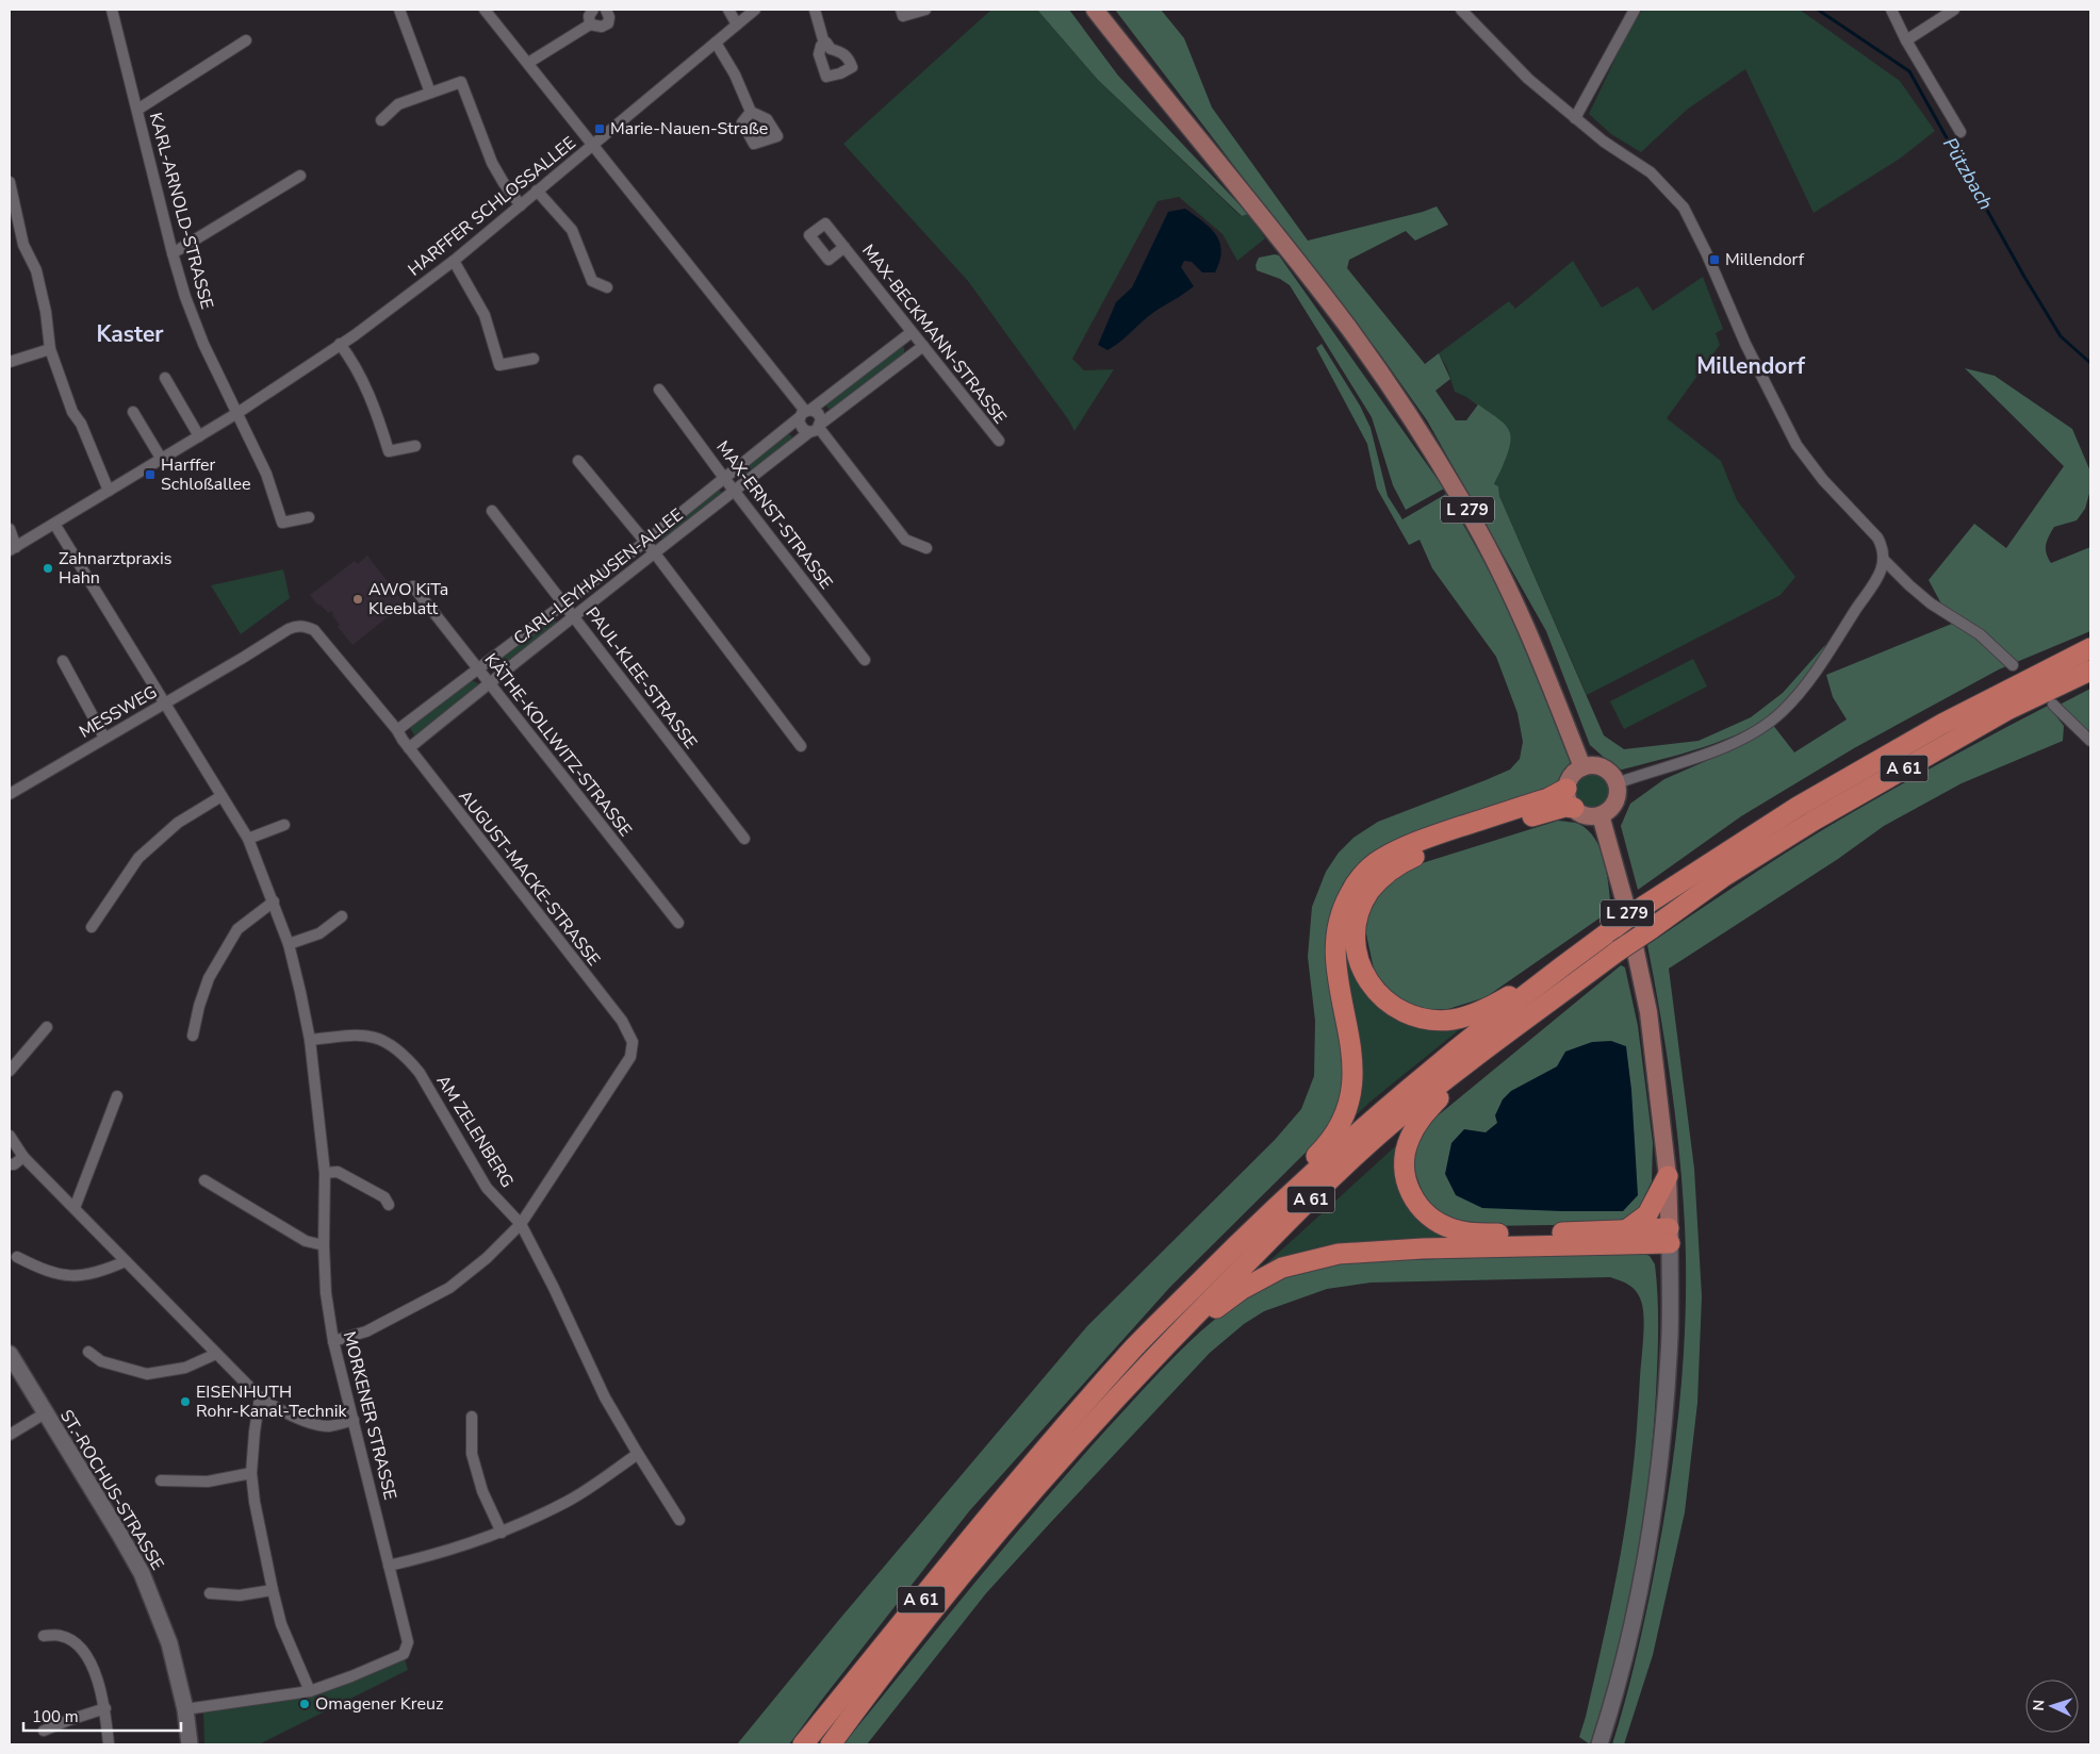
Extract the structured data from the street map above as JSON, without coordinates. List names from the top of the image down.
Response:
{
  "streets": {
    "highway": ["A 61"],
    "main road": ["L 279", "ST.-ROCHUS-STRASSE"],
    "street": [
      "HARFFER SCHLOSSALLEE",
      "KARL-ARNOLD-STRASSE",
      "MAX-BECKMANN-STRASSE",
      "MAX-ERNST-STRASSE",
      "CARL-LEYHAUSEN-ALLEE",
      "PAUL-KLEE-STRASSE",
      "MESSWEG",
      "KÄTHE-KOLLWITZ-STRASSE",
      "AUGUST-MACKE-STRASSE",
      "AM ZELENBERG",
      "MORKENER STRASSE"
    ]
  },
  "crossings": [
    ["HARFFER SCHLOSSALLEE", "KARL-ARNOLD-STRASSE"],
    ["HARFFER SCHLOSSALLEE", "MORKENER STRASSE"],
    ["MAX-BECKMANN-STRASSE", "CARL-LEYHAUSEN-ALLEE"],
    ["MAX-ERNST-STRASSE", "CARL-LEYHAUSEN-ALLEE"],
    ["CARL-LEYHAUSEN-ALLEE", "PAUL-KLEE-STRASSE"],
    ["CARL-LEYHAUSEN-ALLEE", "KÄTHE-KOLLWITZ-STRASSE"],
    ["CARL-LEYHAUSEN-ALLEE", "AUGUST-MACKE-STRASSE"],
    ["MESSWEG", "AUGUST-MACKE-STRASSE"],
    ["MESSWEG", "MORKENER STRASSE"],
    ["AUGUST-MACKE-STRASSE", "AM ZELENBERG"],
    ["AUGUST-MACKE-STRASSE", "MORKENER STRASSE"],
    ["AM ZELENBERG", "MORKENER STRASSE"]
  ],
  "districts": ["Kaster", "Millendorf"],
  "water": ["Pützbach"],
  "places": {
    "transit": ["Marie-Nauen-Straße", "Millendorf", "Harffer Schloßallee"],
    "other": [
      "Zahnarztpraxis Hahn",
      "AWO KiTa Kleeblatt",
      "EISENHUTH Rohr-Kanal-Technik",
      "Omagener Kreuz"
    ]
  },
  "scale_bar": "100 m",
  "north": "left"
}
